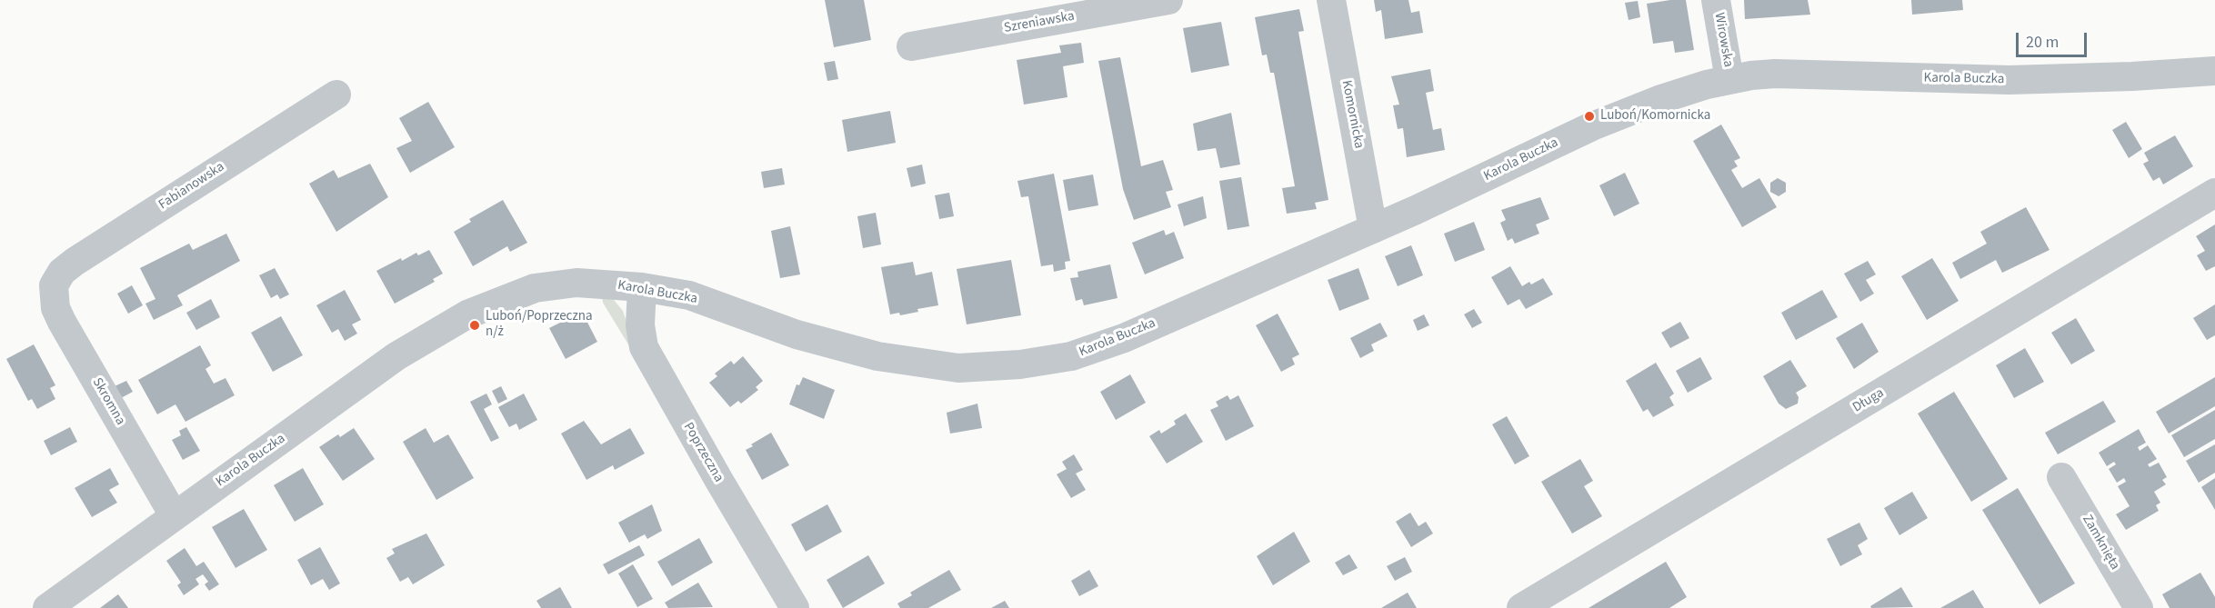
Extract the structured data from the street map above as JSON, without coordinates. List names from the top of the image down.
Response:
{
  "streets": {
    "street": [
      "Szreniawska",
      "Wirowska",
      "Karola Buczka",
      "Komornicka",
      "Fabianowska",
      "Długa",
      "Skromna",
      "Poprzeczna",
      "Zamknięta"
    ]
  },
  "crossings": [
    ["Wirowska", "Karola Buczka"],
    ["Karola Buczka", "Komornicka"],
    ["Karola Buczka", "Skromna"],
    ["Karola Buczka", "Poprzeczna"],
    ["Fabianowska", "Skromna"]
  ],
  "places": ["Luboń/Komornicka", "Luboń/Poprzeczna n/ż"],
  "scale_bar": "20 m"
}
